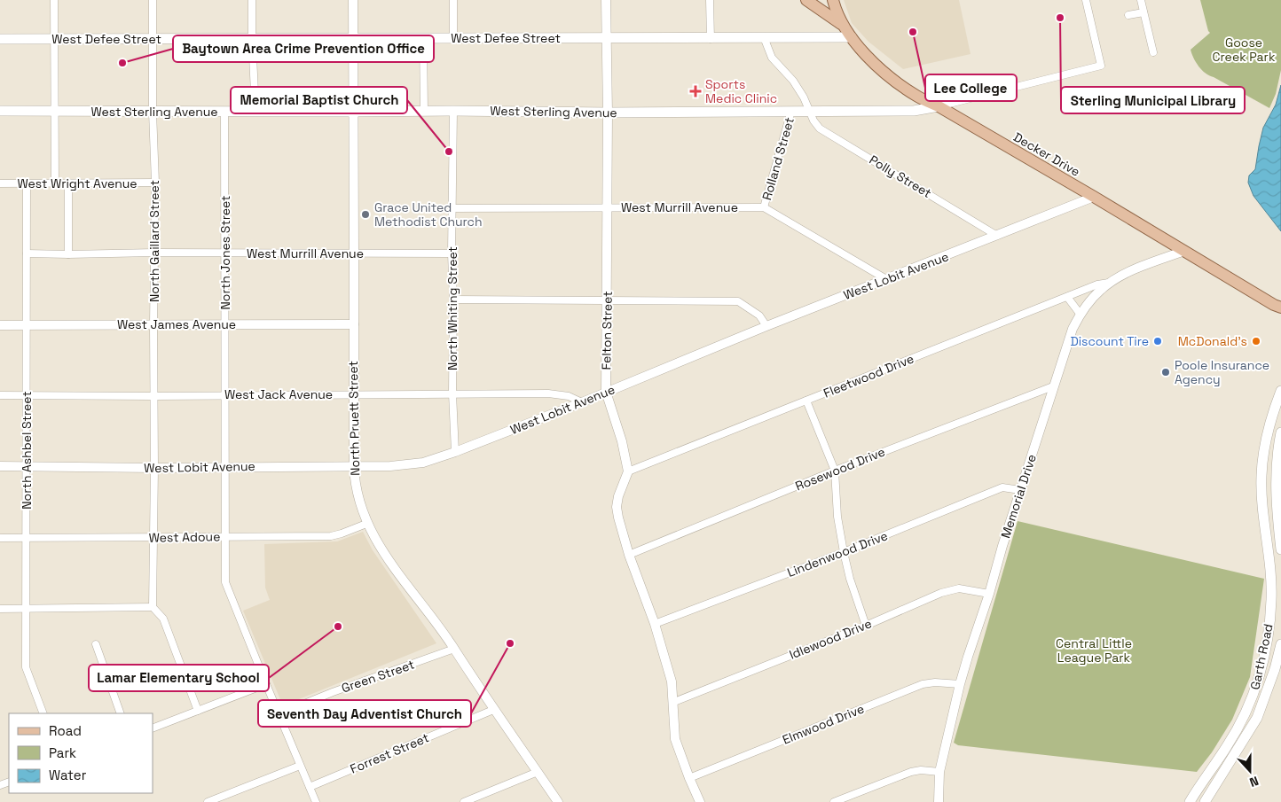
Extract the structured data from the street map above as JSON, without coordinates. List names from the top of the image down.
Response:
{
  "streets": {
    "main road": [
      "West Defee Street",
      "West Sterling Avenue",
      "Decker Drive",
      "Garth Road"
    ],
    "street": [
      "Rolland Street",
      "Polly Street",
      "West Wright Avenue",
      "West Murrill Avenue",
      "North Gaillard Street",
      "North Jones Street",
      "West Lobit Avenue",
      "North Whiting Street",
      "West James Avenue",
      "Felton Street",
      "Fleetwood Drive",
      "West Jack Avenue",
      "North Pruett Street",
      "North Ashbel Street",
      "Rosewood Drive",
      "Memorial Drive",
      "West Adoue",
      "Lindenwood Drive",
      "Idlewood Drive",
      "Green Street",
      "Elmwood Drive",
      "Forrest Street"
    ]
  },
  "crossings": [
    ["West Defee Street", "Decker Drive"],
    ["West Defee Street", "Polly Street"],
    ["West Defee Street", "North Gaillard Street"],
    ["West Defee Street", "Felton Street"],
    ["West Defee Street", "North Pruett Street"],
    ["West Sterling Avenue", "Decker Drive"],
    ["West Sterling Avenue", "Rolland Street"],
    ["West Sterling Avenue", "Polly Street"],
    ["West Sterling Avenue", "North Gaillard Street"],
    ["West Sterling Avenue", "North Jones Street"],
    ["West Sterling Avenue", "North Whiting Street"],
    ["West Sterling Avenue", "Felton Street"],
    ["West Sterling Avenue", "North Pruett Street"],
    ["Decker Drive", "West Lobit Avenue"],
    ["Decker Drive", "Memorial Drive"],
    ["Rolland Street", "West Murrill Avenue"],
    ["Polly Street", "West Lobit Avenue"],
    ["West Wright Avenue", "North Gaillard Street"],
    ["West Wright Avenue", "North Ashbel Street"],
    ["West Murrill Avenue", "North Gaillard Street"],
    ["West Murrill Avenue", "North Jones Street"],
    ["West Murrill Avenue", "North Whiting Street"],
    ["West Murrill Avenue", "Felton Street"],
    ["West Murrill Avenue", "North Pruett Street"],
    ["West Murrill Avenue", "North Ashbel Street"],
    ["North Gaillard Street", "West Lobit Avenue"],
    ["North Gaillard Street", "West James Avenue"],
    ["North Gaillard Street", "West Jack Avenue"],
    ["North Gaillard Street", "West Adoue"],
    ["North Jones Street", "West Lobit Avenue"],
    ["North Jones Street", "West James Avenue"],
    ["North Jones Street", "West Jack Avenue"],
    ["North Jones Street", "West Adoue"],
    ["North Jones Street", "Green Street"],
    ["North Jones Street", "Forrest Street"],
    ["West Lobit Avenue", "North Whiting Street"],
    ["West Lobit Avenue", "Felton Street"],
    ["West Lobit Avenue", "West Jack Avenue"],
    ["West Lobit Avenue", "North Pruett Street"],
    ["West Lobit Avenue", "North Ashbel Street"],
    ["North Whiting Street", "West Jack Avenue"],
    ["West James Avenue", "North Pruett Street"],
    ["West James Avenue", "North Ashbel Street"],
    ["Felton Street", "Fleetwood Drive"],
    ["Fleetwood Drive", "Memorial Drive"],
    ["West Jack Avenue", "North Pruett Street"],
    ["West Jack Avenue", "North Ashbel Street"],
    ["North Pruett Street", "West Adoue"],
    ["North Pruett Street", "Green Street"],
    ["North Pruett Street", "Forrest Street"],
    ["North Ashbel Street", "West Adoue"],
    ["Rosewood Drive", "Memorial Drive"],
    ["Memorial Drive", "Lindenwood Drive"],
    ["Memorial Drive", "Idlewood Drive"],
    ["Memorial Drive", "Elmwood Drive"]
  ],
  "parks": ["Goose Creek Park", "Central Little League Park"],
  "places": {
    "other": [
      "Sterling Municipal Library",
      "Lee College",
      "Baytown Area Crime Prevention Office",
      "Memorial Baptist Church",
      "Grace United Methodist Church",
      "Discount Tire",
      "McDonald's",
      "Poole Insurance Agency",
      "Lamar Elementary School",
      "Seventh Day Adventist Church"
    ],
    "health": ["Sports Medic Clinic"]
  },
  "legend": ["Road", "Park", "Water"],
  "north": "bottom"
}
